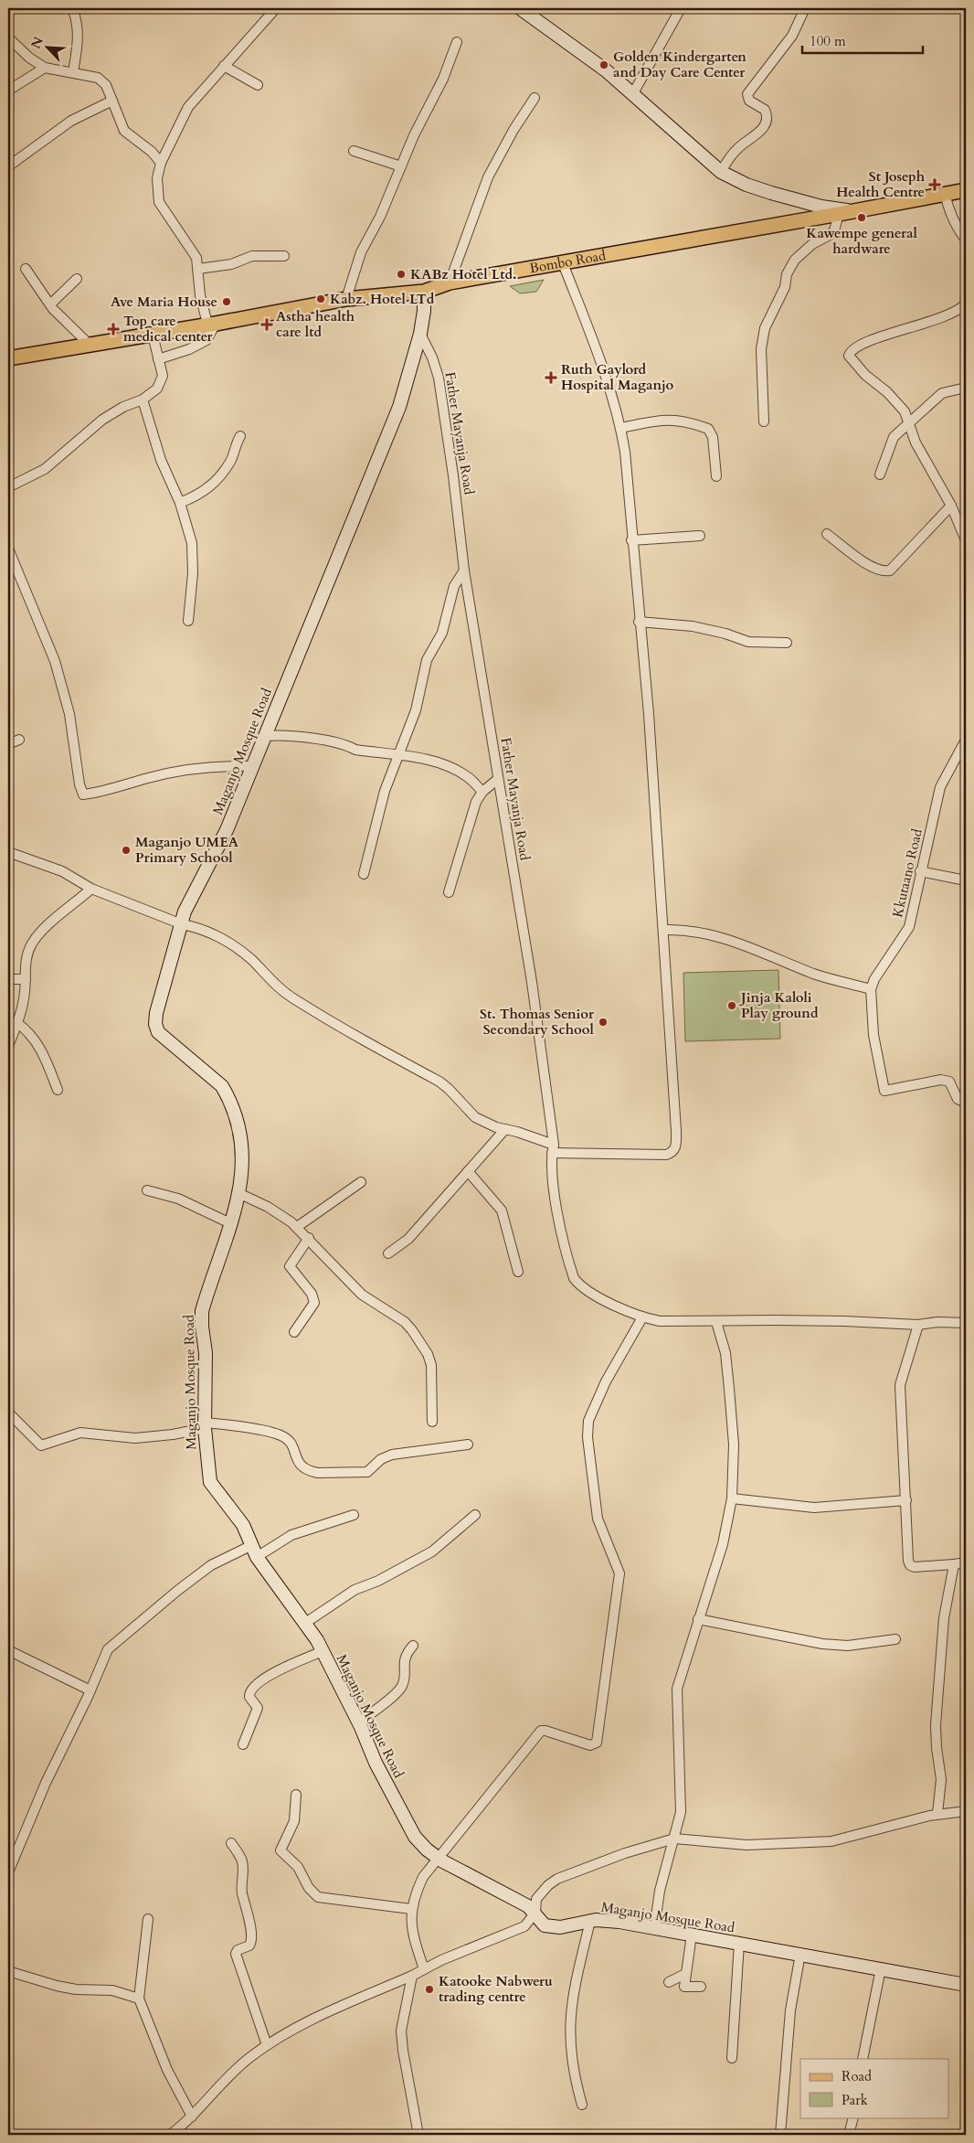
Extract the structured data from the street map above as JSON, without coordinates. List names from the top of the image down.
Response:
{
  "streets": {
    "main road": ["Bombo Road"],
    "street": ["Father Mayanja Road", "Maganjo Mosque Road", "Kkutaano Road"]
  },
  "crossings": [
    ["Bombo Road", "Maganjo Mosque Road"],
    ["Father Mayanja Road", "Maganjo Mosque Road"]
  ],
  "places": {
    "other": [
      "Golden Kindergarten and Day Care Center",
      "Kawempe general hardware",
      "KABz Hotel Ltd.",
      "Kabz. Hotel LTd",
      "Ave Maria House",
      "Maganjo UMEA Primary School",
      "Jinja Kaloli Play ground",
      "St. Thomas Senior Secondary School",
      "Katooke Nabweru trading centre"
    ],
    "health": [
      "St Joseph Health Centre",
      "Astha health care ltd",
      "Top care medical center",
      "Ruth Gaylord Hospital Maganjo"
    ]
  },
  "legend": ["Road", "Park"],
  "scale_bar": "100 m",
  "north": "top left"
}
